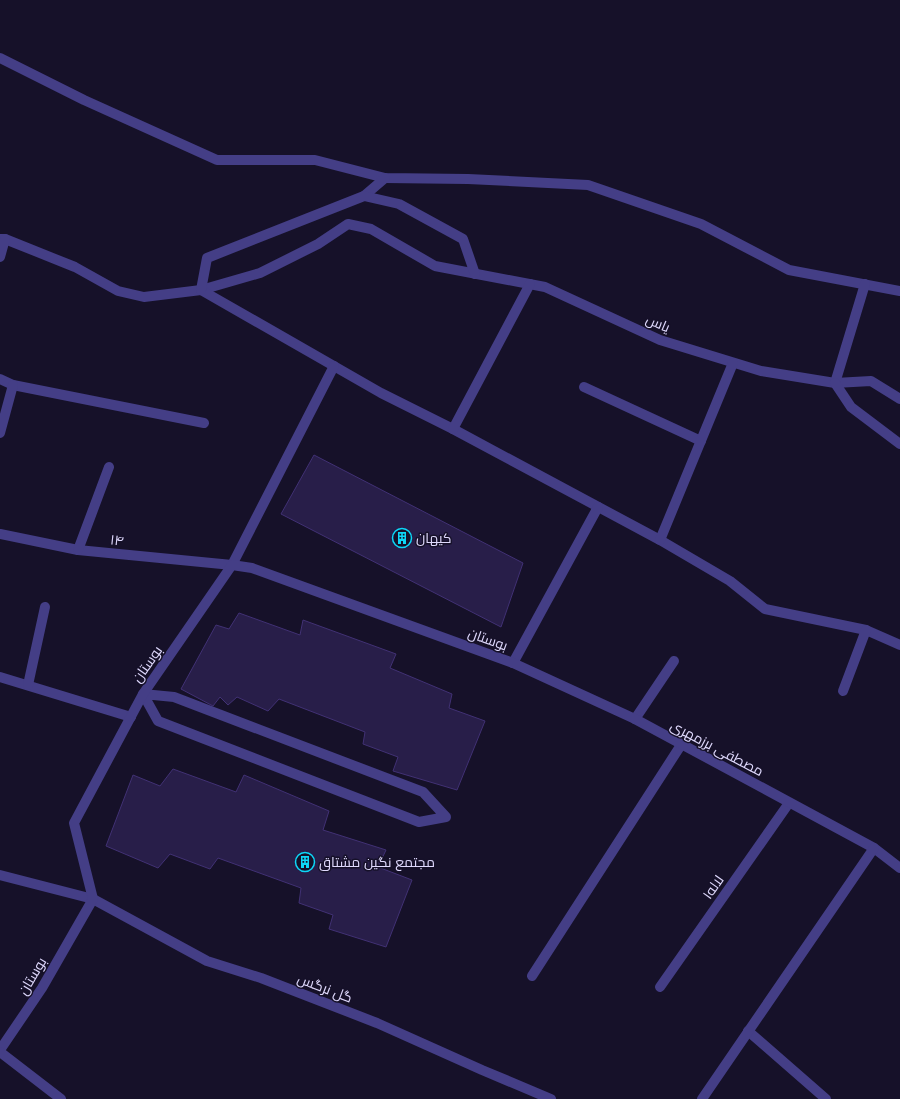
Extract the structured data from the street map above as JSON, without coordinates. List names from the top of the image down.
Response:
{
  "streets": {
    "street": [
      "یاس",
      "۱۴",
      "بوستان",
      "مصطفی برزمهری",
      "لاله۱",
      "گل نرگس"
    ]
  },
  "crossings": [
    ["۱۴", "بوستان"],
    ["بوستان", "مصطفی برزمهری"],
    ["بوستان", "گل نرگس"],
    ["مصطفی برزمهری", "لاله۱"]
  ],
  "places": {
    "building": ["کیهان", "مجتمع نگین مشتاق"]
  }
}
